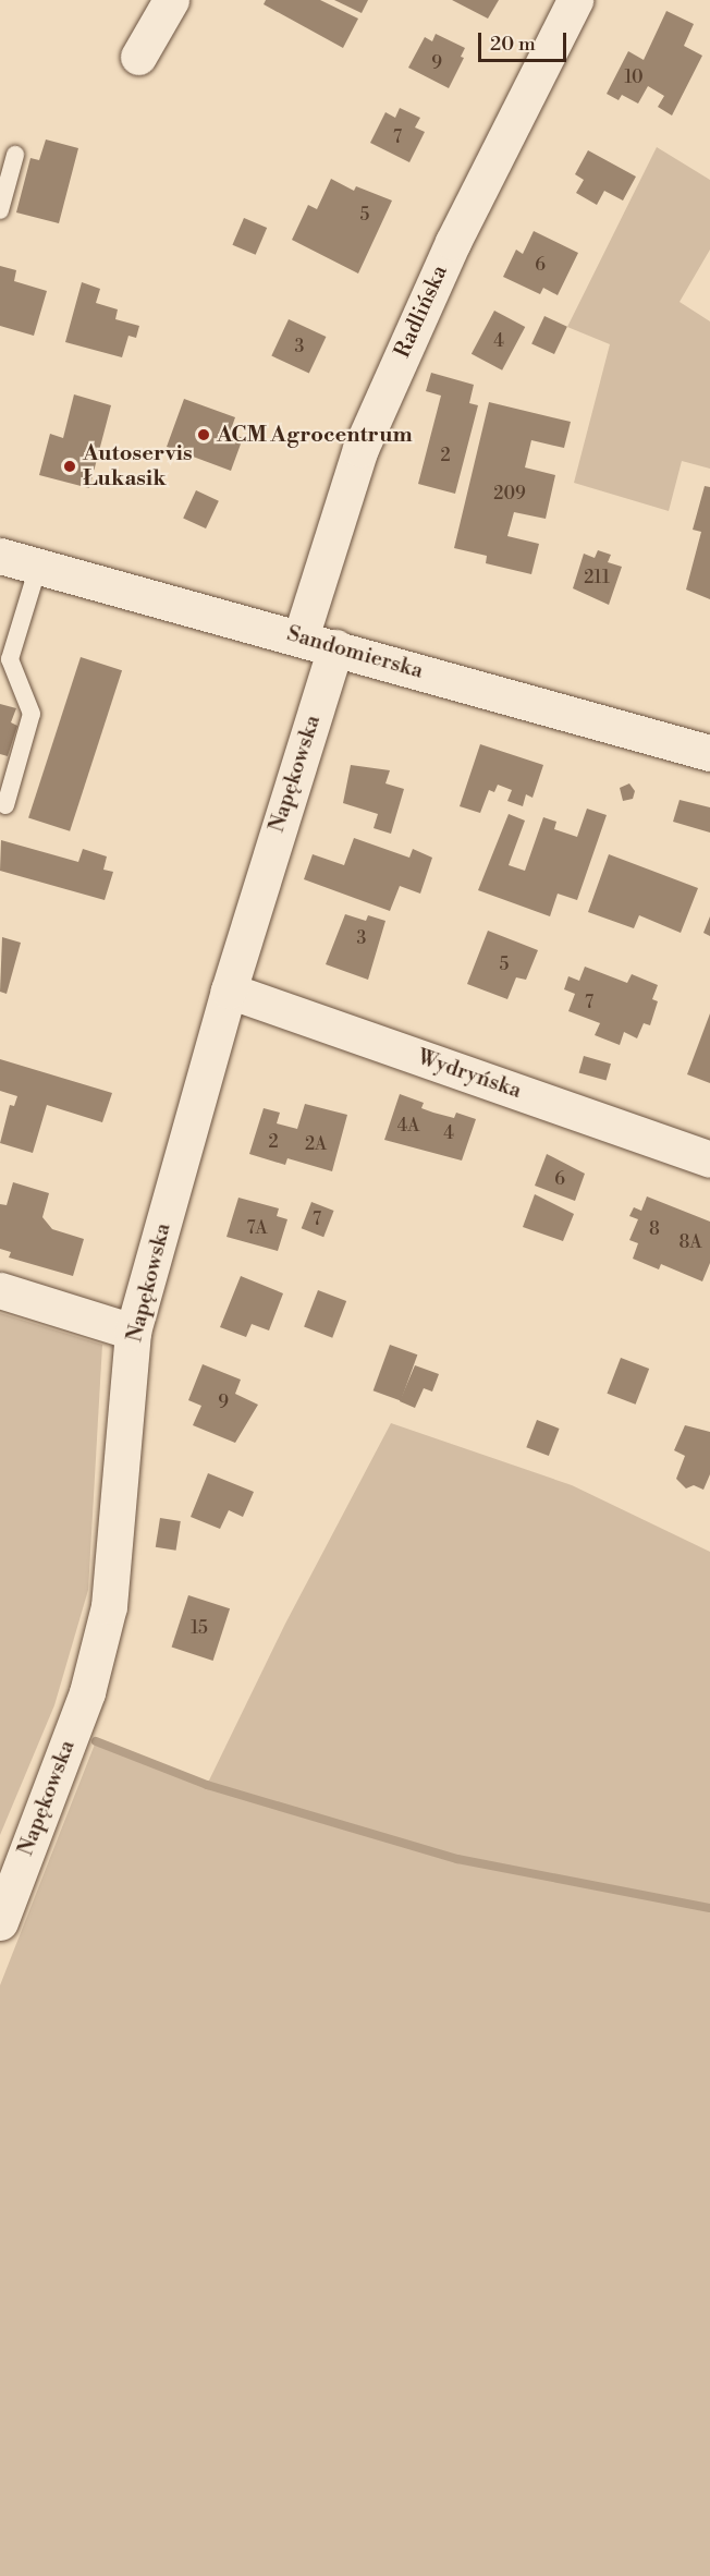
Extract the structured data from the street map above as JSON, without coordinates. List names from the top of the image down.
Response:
{
  "streets": {
    "street": [
      "Radlińska",
      "Sandomierska",
      "Napękowska",
      "Wydryńska"
    ]
  },
  "crossings": [
    ["Radlińska", "Sandomierska"],
    ["Sandomierska", "Napękowska"],
    ["Napękowska", "Wydryńska"]
  ],
  "places": ["ACM Agrocentrum", "Autoservis Łukasik"],
  "house_numbers": [
    "9",
    "10",
    "7",
    "5",
    "6",
    "4",
    "3",
    "2",
    "209",
    "211",
    "3",
    "5",
    "7",
    "4A",
    "4",
    "2",
    "2A",
    "6",
    "7",
    "7A",
    "8",
    "8A",
    "9",
    "15"
  ],
  "scale_bar": "20 m"
}
